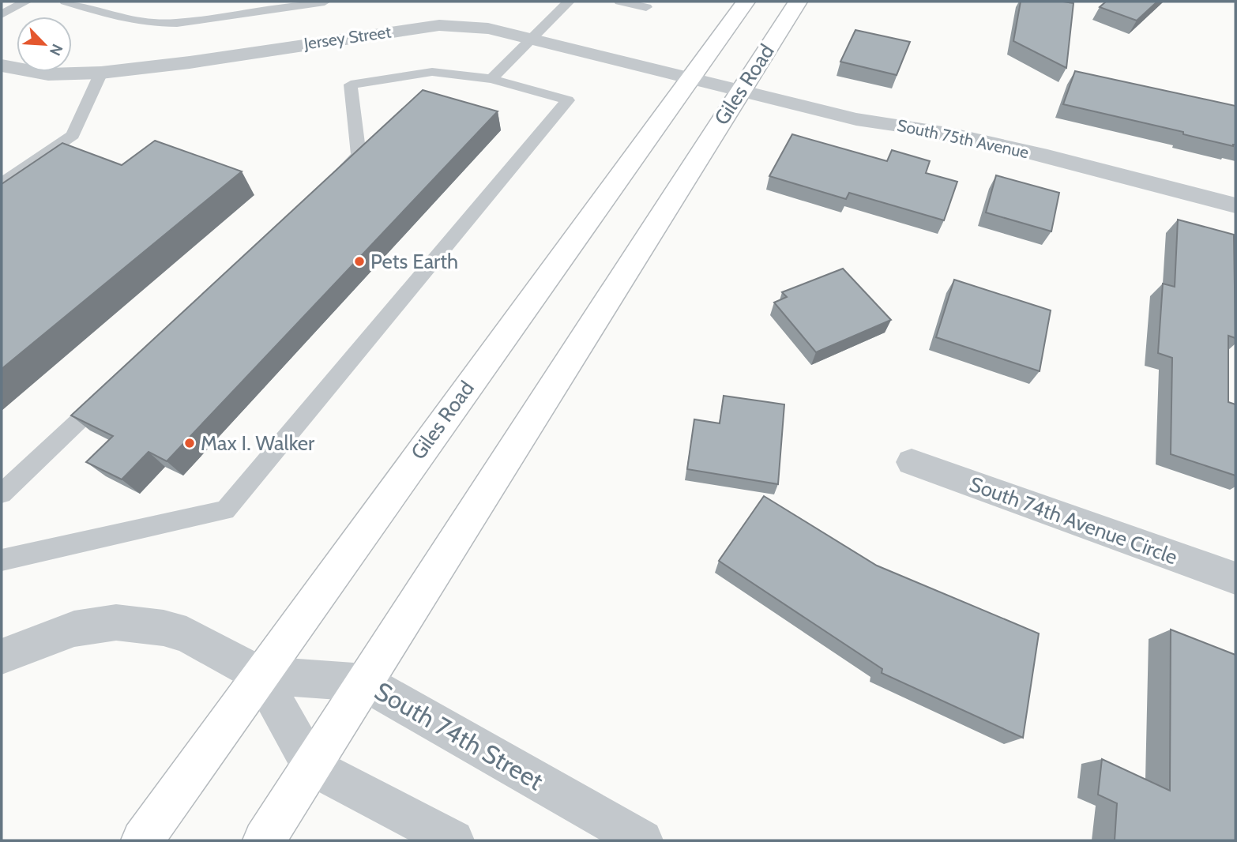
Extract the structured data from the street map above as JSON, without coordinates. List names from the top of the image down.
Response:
{
  "streets": {
    "main road": ["Giles Road"],
    "street": [
      "Jersey Street",
      "South 75th Avenue",
      "South 74th Avenue Circle",
      "South 74th Street"
    ]
  },
  "crossings": [
    ["Jersey Street", "Giles Road"],
    ["Jersey Street", "South 75th Avenue"],
    ["Giles Road", "South 75th Avenue"],
    ["Giles Road", "South 74th Street"]
  ],
  "places": ["Pets Earth", "Max I. Walker"],
  "north": "bottom right"
}
